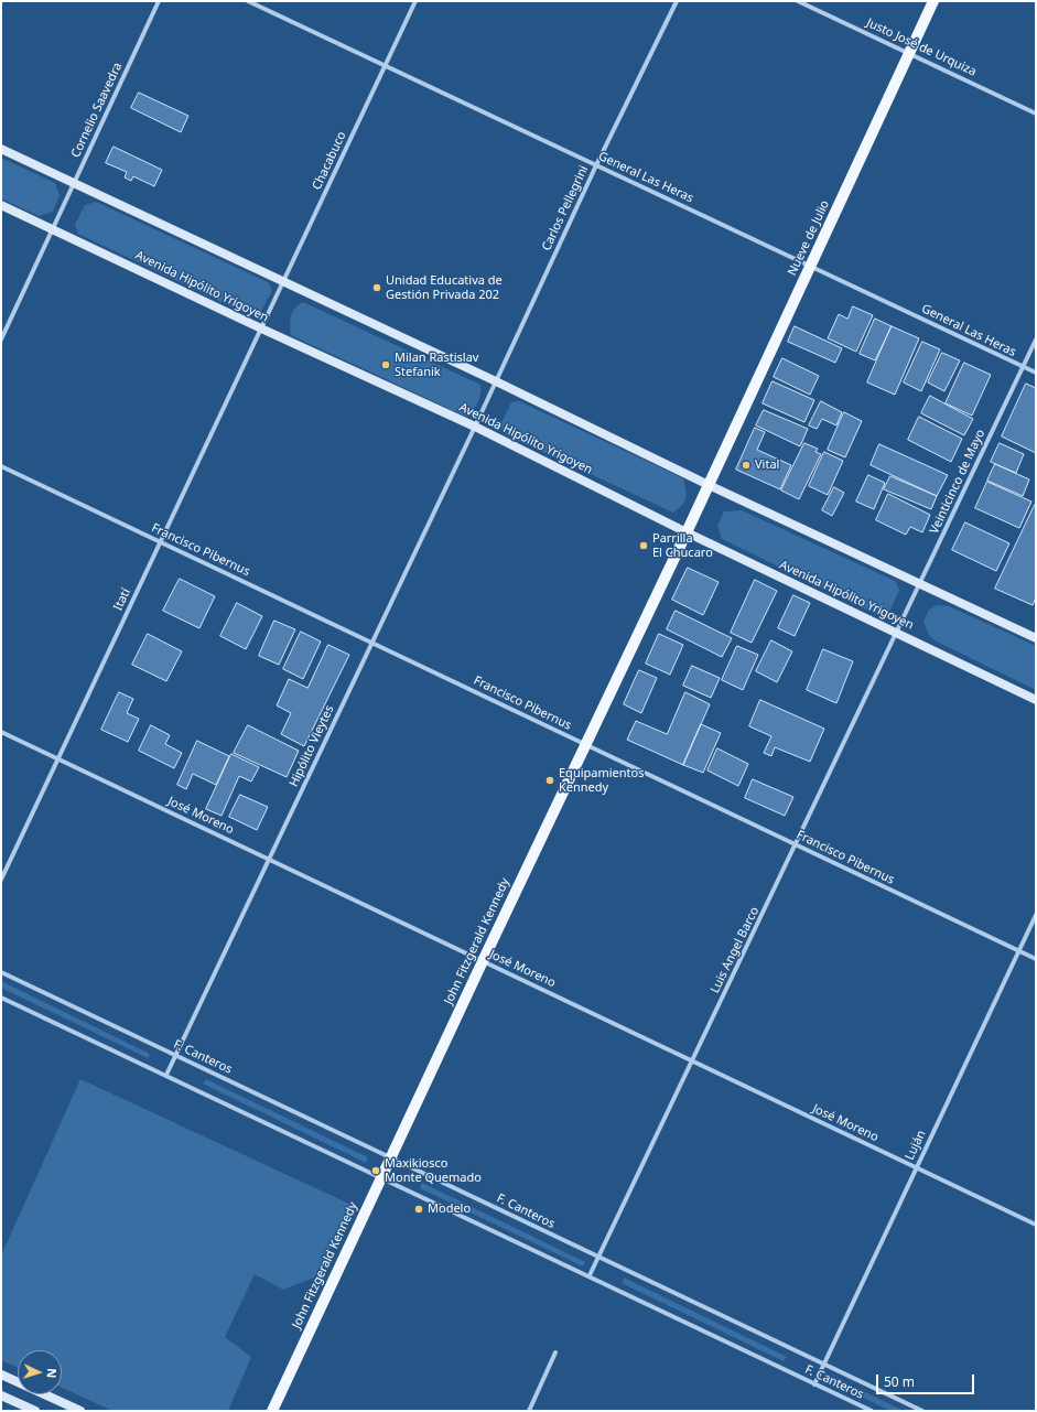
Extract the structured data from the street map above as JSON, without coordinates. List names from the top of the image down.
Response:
{
  "streets": {
    "main road": ["Nueve de Julio", "Avenida Hipólito Yrigoyen", "John Fitzgerald Kennedy"],
    "street": [
      "Justo José de Urquiza",
      "Cornelio Saavedra",
      "Chacabuco",
      "General Las Heras",
      "Carlos Pellegrini",
      "Veinticinco de Mayo",
      "Francisco Pibernus",
      "Itatí",
      "Hipólito Vieytes",
      "José Moreno",
      "Luis Angel Barco",
      "F. Canteros",
      "Luján"
    ]
  },
  "crossings": [
    ["Justo José de Urquiza", "Nueve de Julio"],
    ["Cornelio Saavedra", "Avenida Hipólito Yrigoyen"],
    ["Chacabuco", "General Las Heras"],
    ["Chacabuco", "Avenida Hipólito Yrigoyen"],
    ["Chacabuco", "Itatí"],
    ["General Las Heras", "Carlos Pellegrini"],
    ["General Las Heras", "Nueve de Julio"],
    ["General Las Heras", "Veinticinco de Mayo"],
    ["Carlos Pellegrini", "Avenida Hipólito Yrigoyen"],
    ["Carlos Pellegrini", "Hipólito Vieytes"],
    ["Nueve de Julio", "John Fitzgerald Kennedy"],
    ["Avenida Hipólito Yrigoyen", "Veinticinco de Mayo"],
    ["Avenida Hipólito Yrigoyen", "Itatí"],
    ["Avenida Hipólito Yrigoyen", "Hipólito Vieytes"],
    ["Avenida Hipólito Yrigoyen", "John Fitzgerald Kennedy"],
    ["Avenida Hipólito Yrigoyen", "Luis Angel Barco"],
    ["Veinticinco de Mayo", "Luis Angel Barco"],
    ["Francisco Pibernus", "Itatí"],
    ["Francisco Pibernus", "Hipólito Vieytes"],
    ["Francisco Pibernus", "John Fitzgerald Kennedy"],
    ["Francisco Pibernus", "Luis Angel Barco"],
    ["Francisco Pibernus", "Luján"],
    ["Itatí", "José Moreno"],
    ["Hipólito Vieytes", "José Moreno"],
    ["Hipólito Vieytes", "F. Canteros"],
    ["José Moreno", "John Fitzgerald Kennedy"],
    ["José Moreno", "Luis Angel Barco"],
    ["José Moreno", "Luján"],
    ["John Fitzgerald Kennedy", "F. Canteros"],
    ["Luis Angel Barco", "F. Canteros"],
    ["F. Canteros", "Luján"]
  ],
  "places": [
    "Unidad Educativa de Gestión Privada 202",
    "Milan Rastislav Stefanik",
    "Vital",
    "Parrilla El Chucaro",
    "Equipamientos Kennedy",
    "Maxikiosco Monte Quemado",
    "Modelo"
  ],
  "scale_bar": "50 m",
  "north": "right"
}
